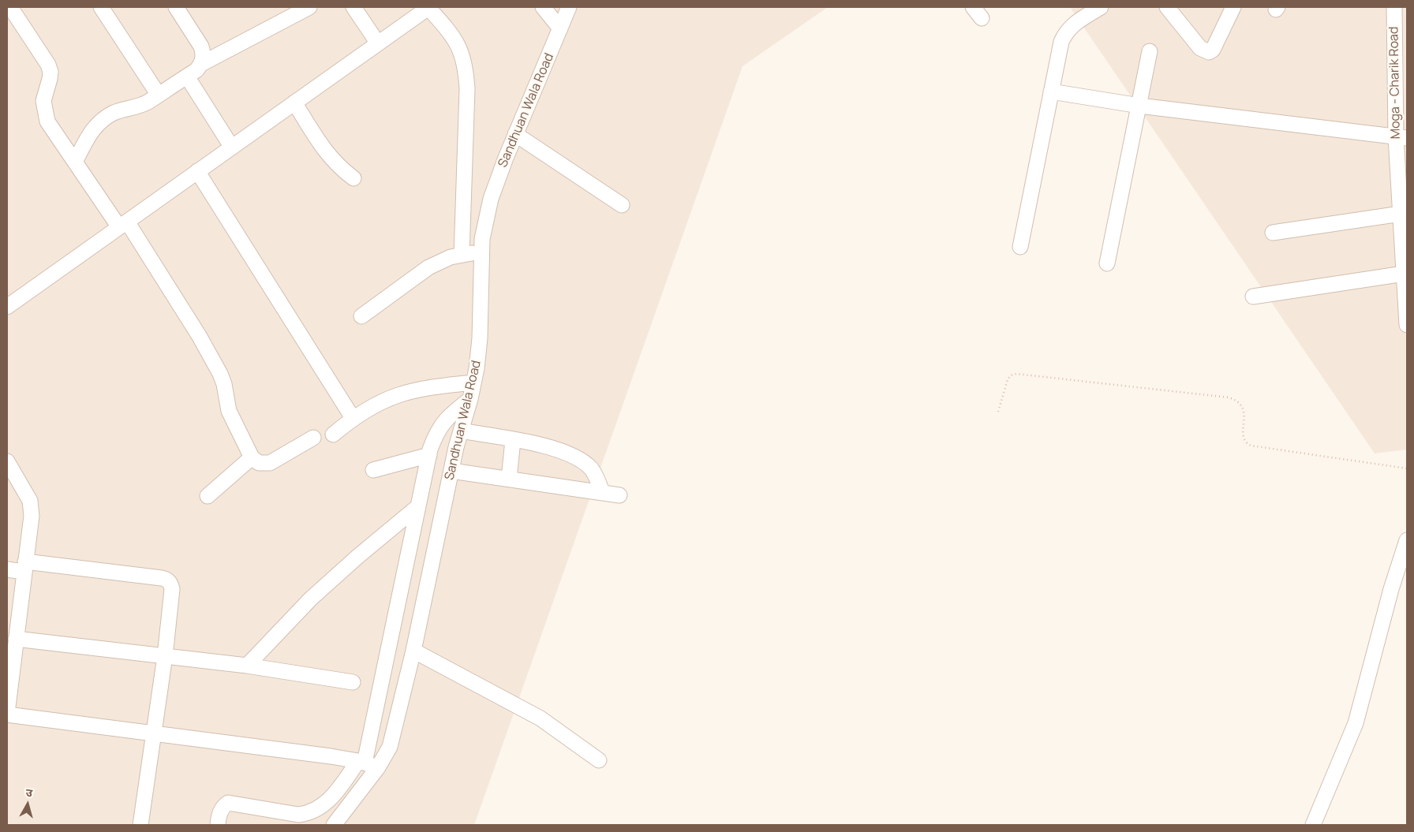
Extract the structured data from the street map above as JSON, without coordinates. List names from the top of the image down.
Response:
{
  "streets": {
    "street": ["Moga - Charik Road", "Sandhuan Wala Road"]
  },
  "north": "top"
}
